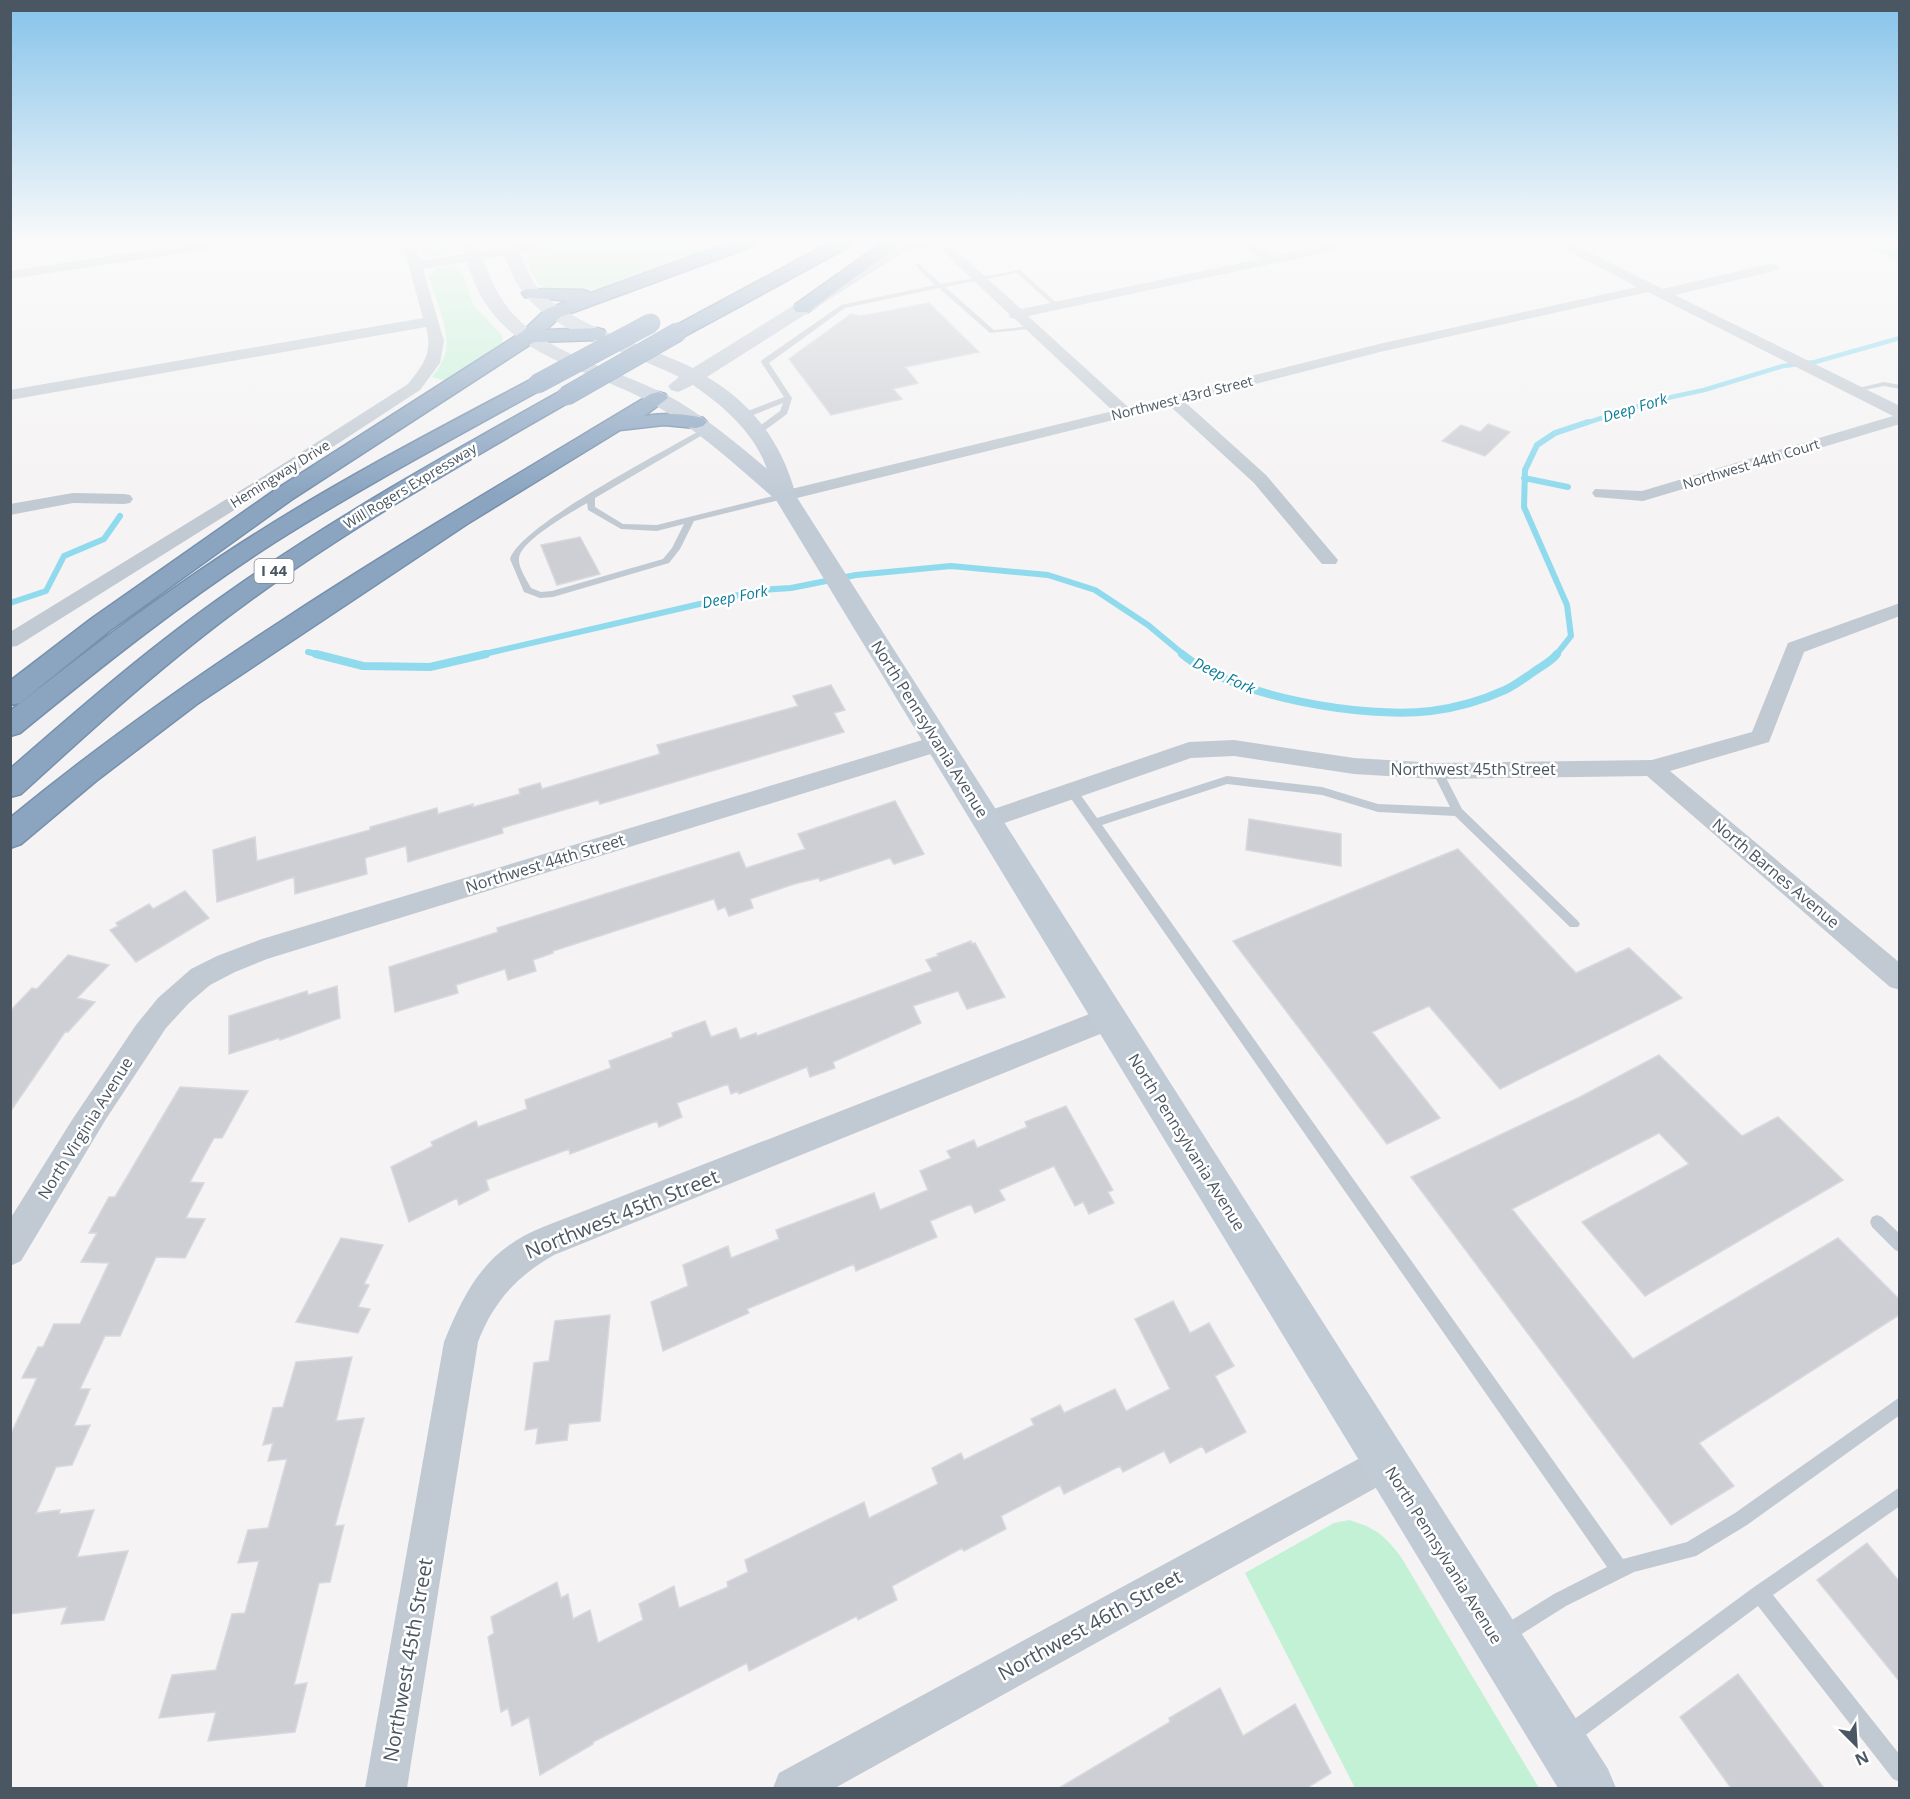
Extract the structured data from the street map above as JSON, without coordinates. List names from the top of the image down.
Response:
{
  "streets": {
    "highway": ["Will Rogers Expressway", "I 44"],
    "main road": ["North Pennsylvania Avenue"],
    "street": [
      "Northwest 43rd Street",
      "Northwest 44th Court",
      "Hemingway Drive",
      "Northwest 45th Street",
      "Northwest 44th Street",
      "North Barnes Avenue",
      "North Virginia Avenue",
      "Northwest 46th Street"
    ]
  },
  "crossings": [
    ["Northwest 43rd Street", "North Pennsylvania Avenue"],
    ["North Pennsylvania Avenue", "Northwest 45th Street"],
    ["North Pennsylvania Avenue", "Northwest 44th Street"],
    ["North Pennsylvania Avenue", "Northwest 46th Street"],
    ["Northwest 45th Street", "North Barnes Avenue"],
    ["Northwest 44th Street", "North Virginia Avenue"]
  ],
  "water": ["Deep Fork"],
  "north": "bottom right"
}
